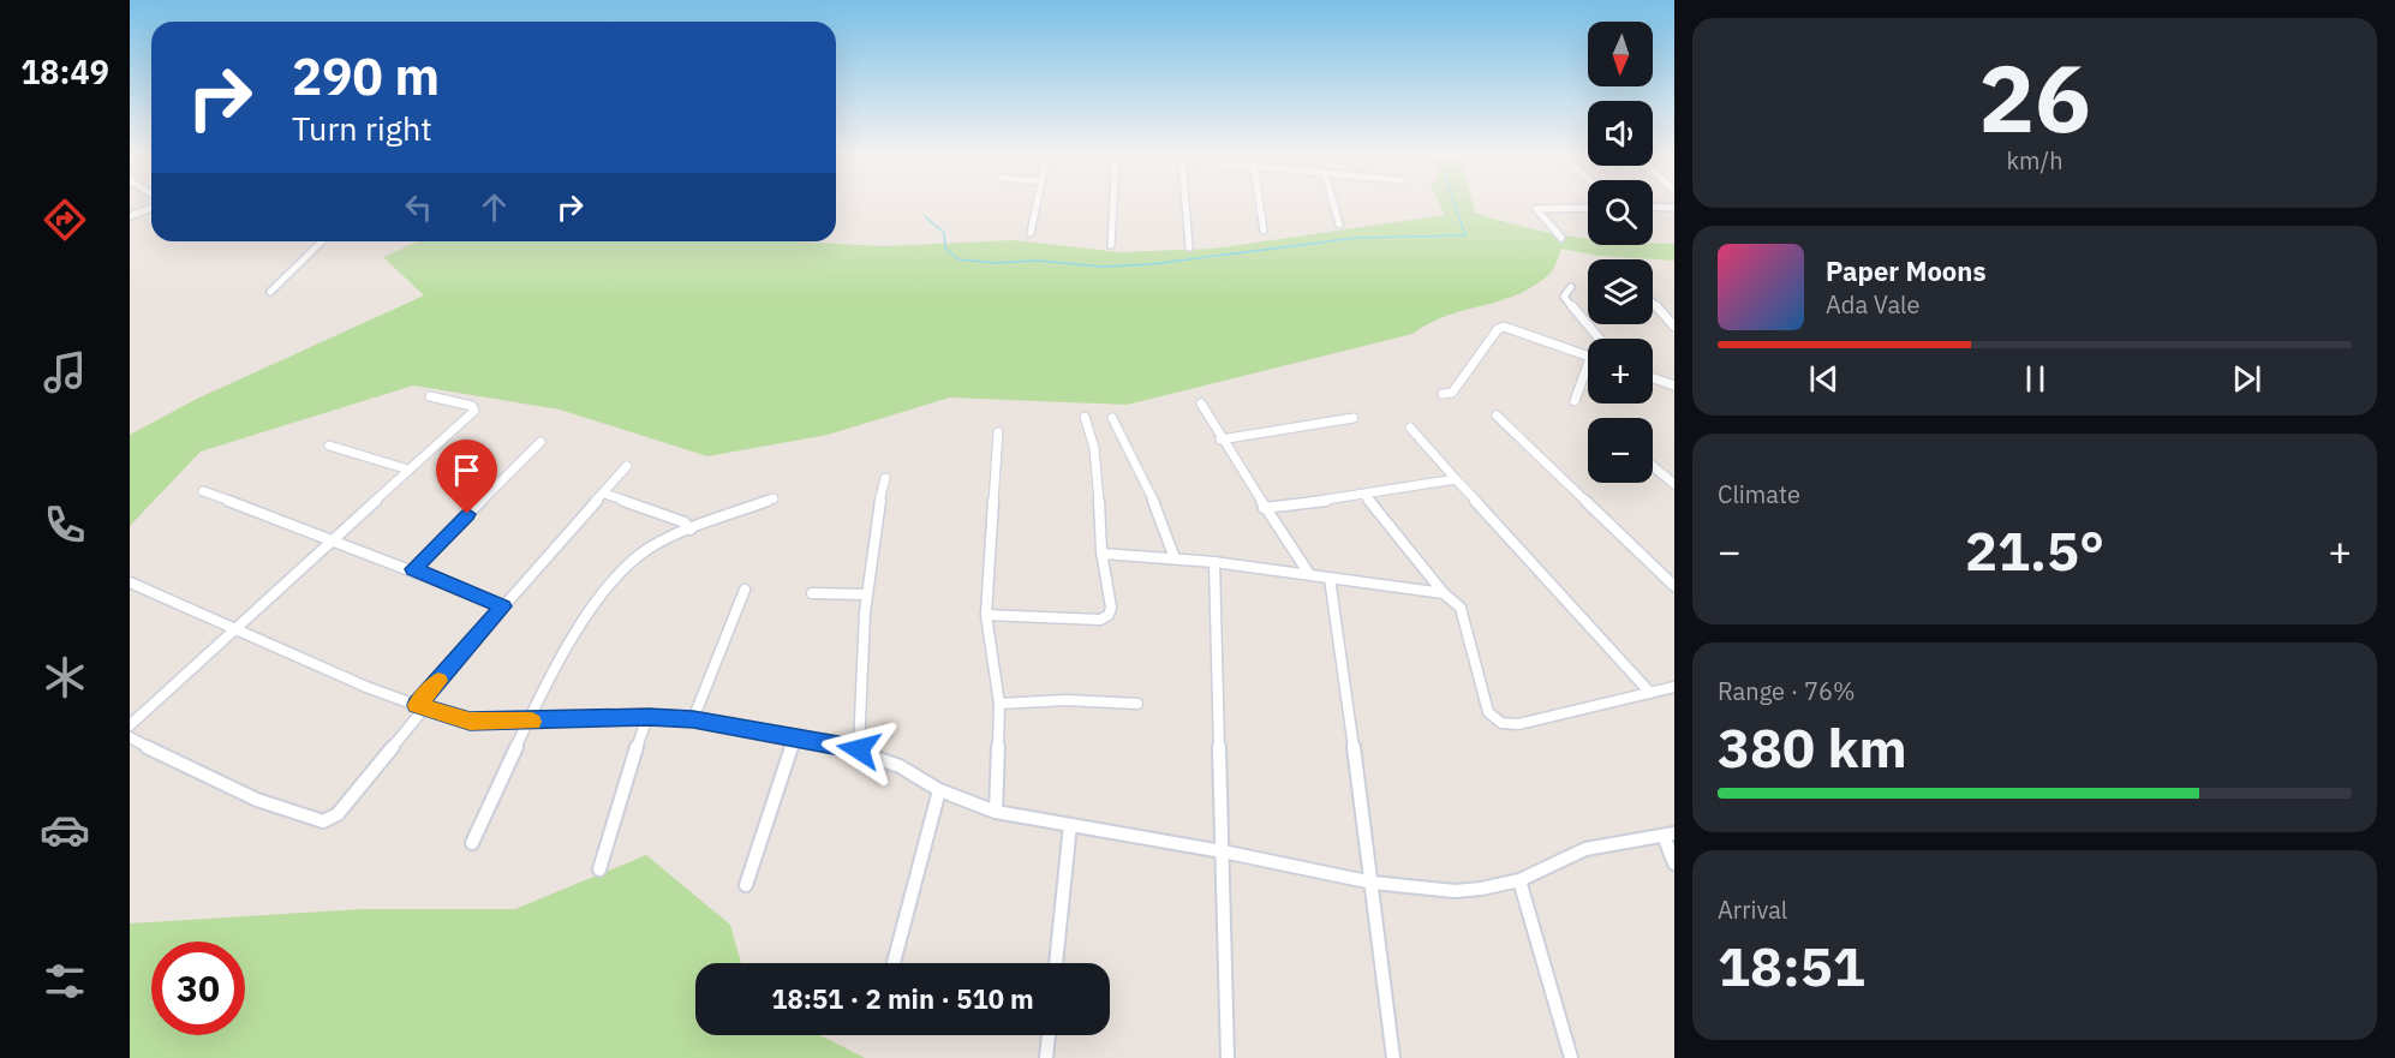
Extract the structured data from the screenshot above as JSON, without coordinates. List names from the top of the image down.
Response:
{
  "north": "bottom",
  "page": {
    "tabs": "18:49",
    "tile": [
      ["26", "km/h"],
      "Climate",
      ["Range · 76%", "380 km"],
      ["Arrival", "18:51"]
    ],
    "map_buttons": ["+", "−"],
    "turn": ["290 m", "Turn right"],
    "song": ["Paper Moons", "Ada Vale"],
    "heat": ["−", "21.5°", "+"],
    "limit": "30",
    "trip": "18:51 · 2 min · 510 m"
  }
}
